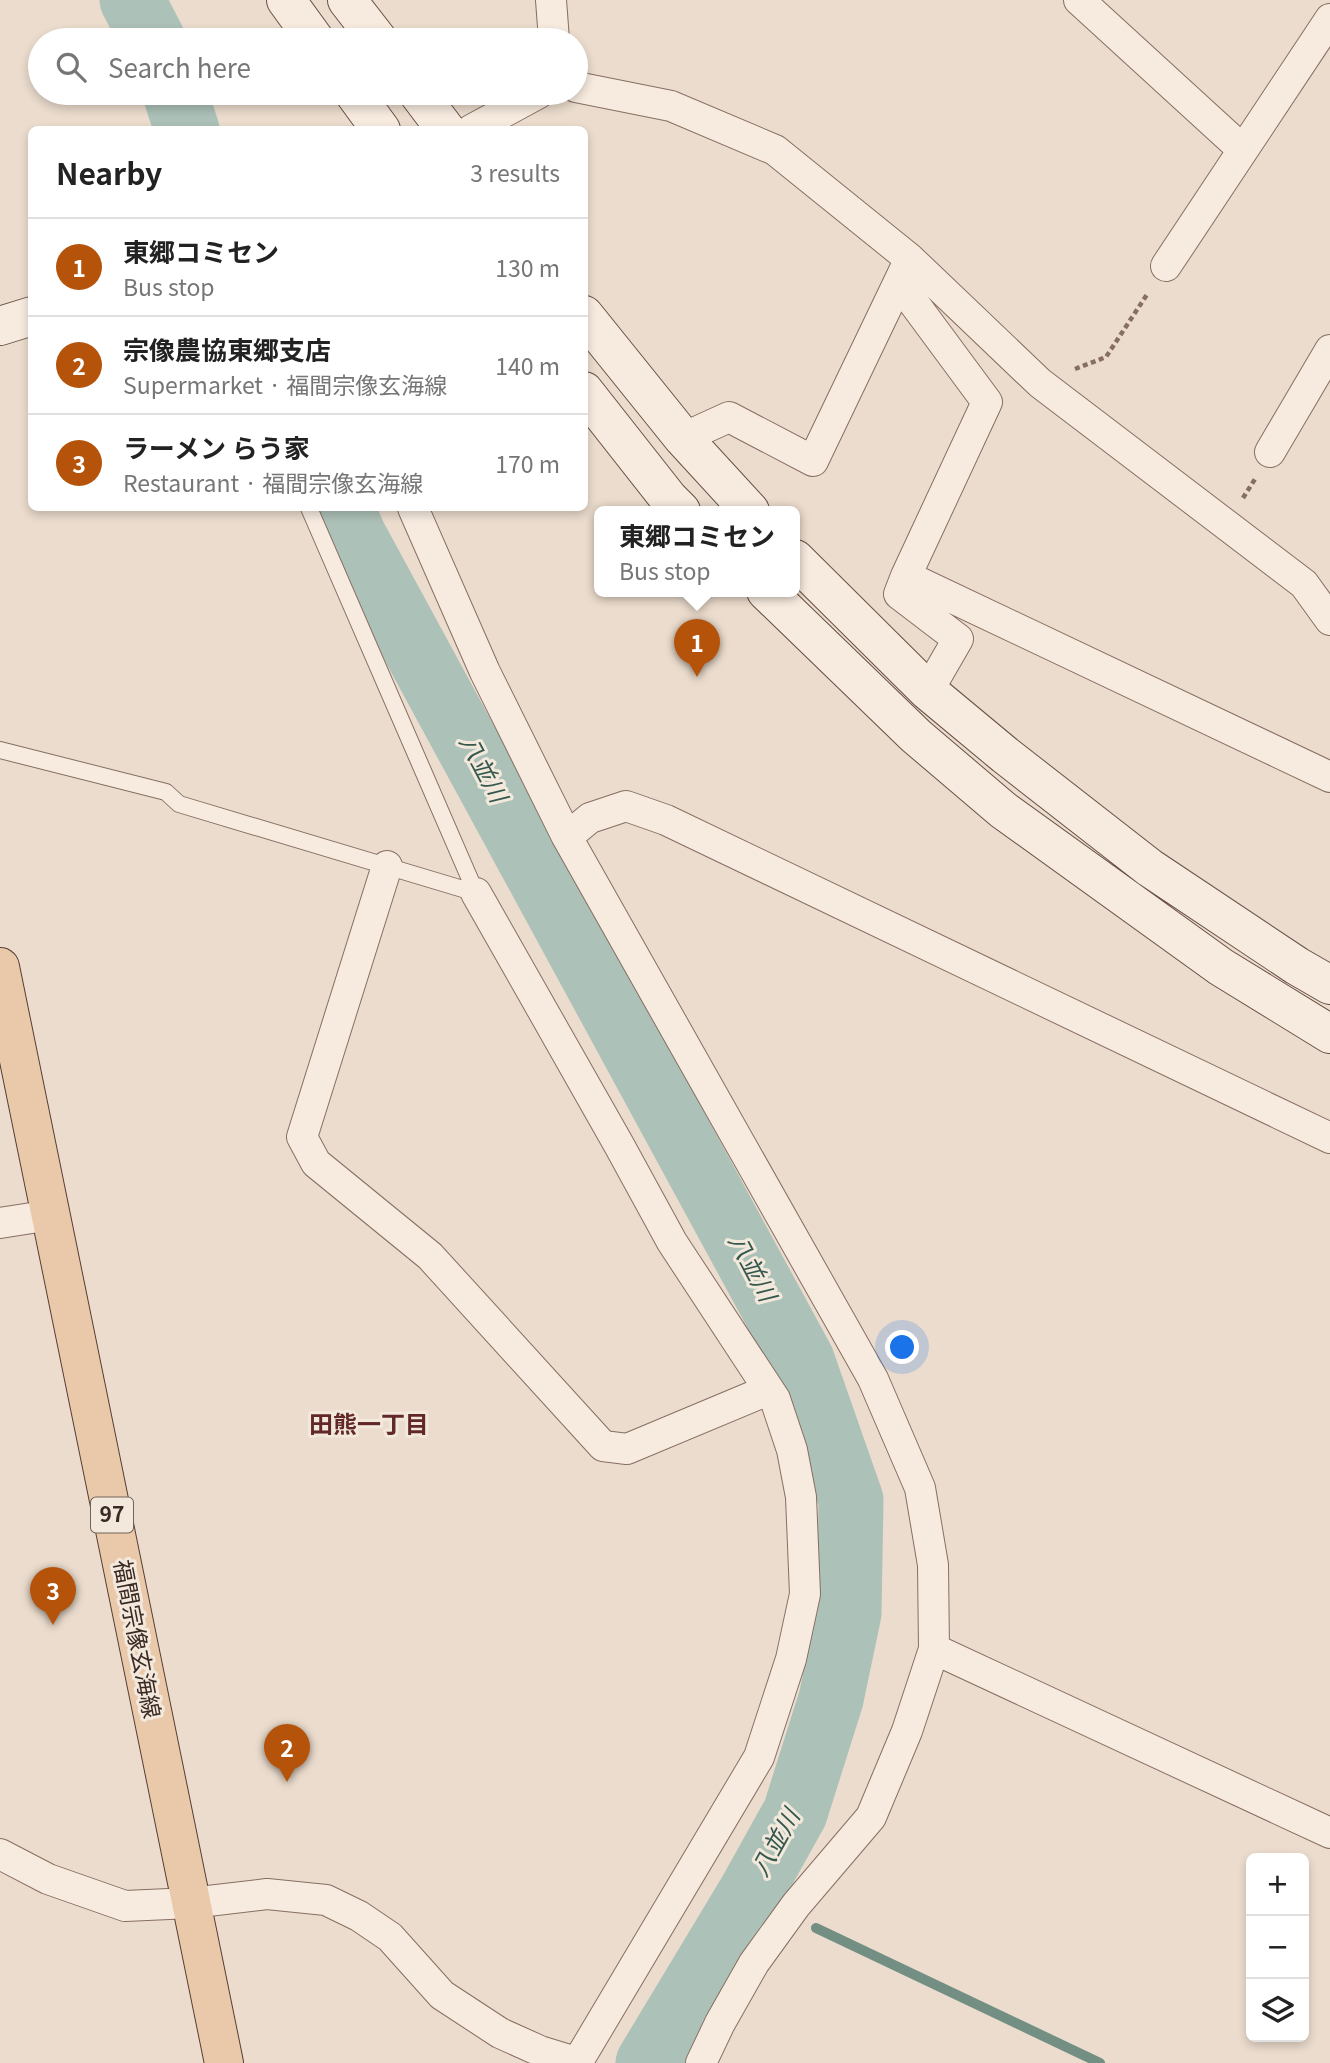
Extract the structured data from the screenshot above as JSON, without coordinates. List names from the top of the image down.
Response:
{
  "streets": {
    "main road": ["97", "福間宗像玄海線"]
  },
  "districts": ["田熊一丁目"],
  "water": ["八並川"],
  "page": {
    "search": "Search here",
    "heading": ["Nearby", "3 results"],
    "list": [
      {
        "mark": "1",
        "name": "東郷コミセン",
        "note": "Bus stop",
        "value": "130 m"
      },
      {
        "mark": "2",
        "name": "宗像農協東郷支店",
        "note": "Supermarket · 福間宗像玄海線",
        "value": "140 m"
      },
      {
        "mark": "3",
        "name": "ラーメン らう家",
        "note": "Restaurant · 福間宗像玄海線",
        "value": "170 m"
      }
    ],
    "popup": ["東郷コミセン", "Bus stop"],
    "pins": ["1", "3", "2"],
    "map_buttons": ["+", "−"]
  }
}
